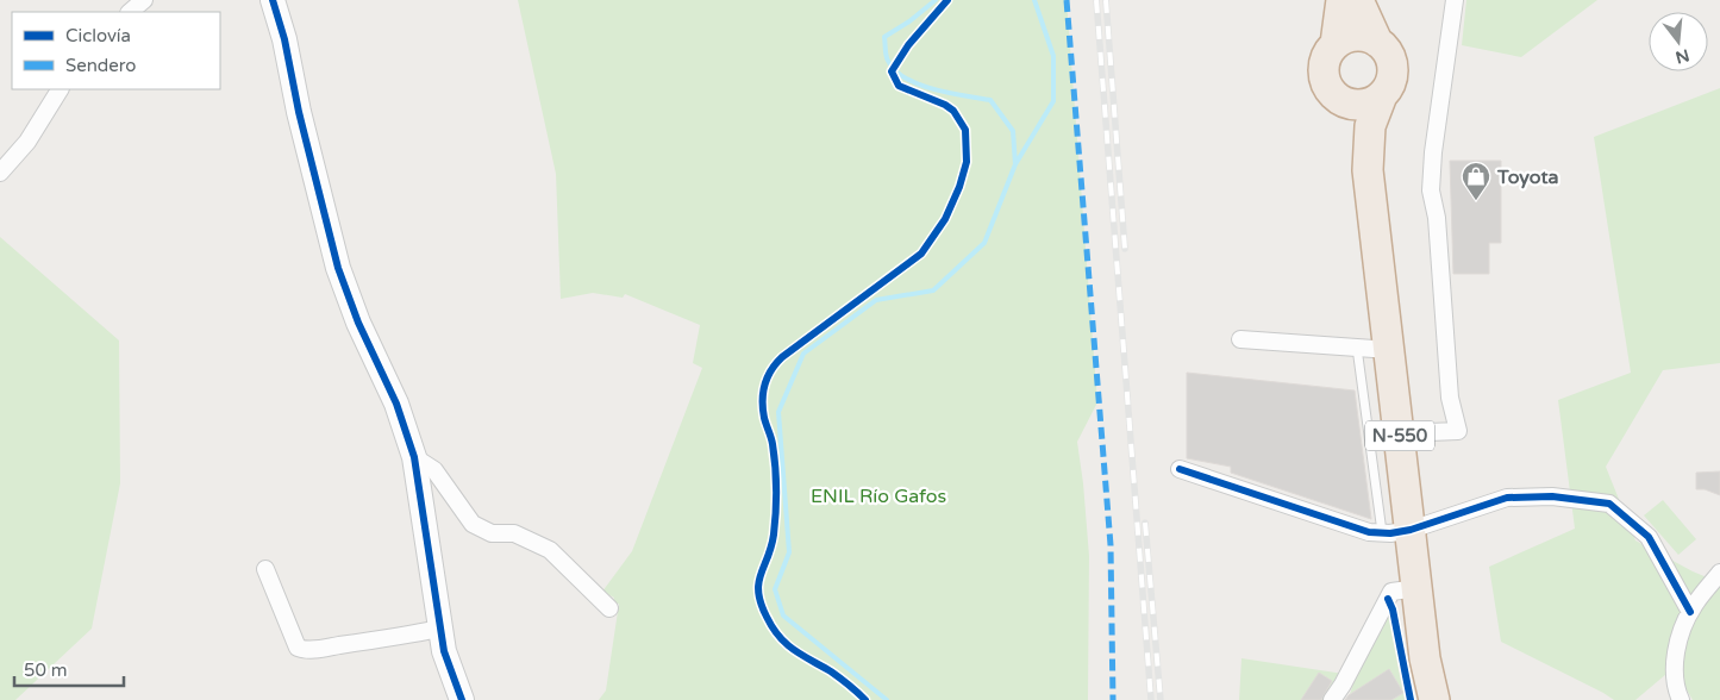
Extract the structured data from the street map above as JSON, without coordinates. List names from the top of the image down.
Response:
{
  "streets": {
    "highway": ["N-550"]
  },
  "parks": ["ENIL Río Gafos"],
  "places": {
    "shop": ["Toyota"]
  },
  "legend": ["Ciclovía", "Sendero"],
  "scale_bar": "50 m",
  "north": "bottom"
}
